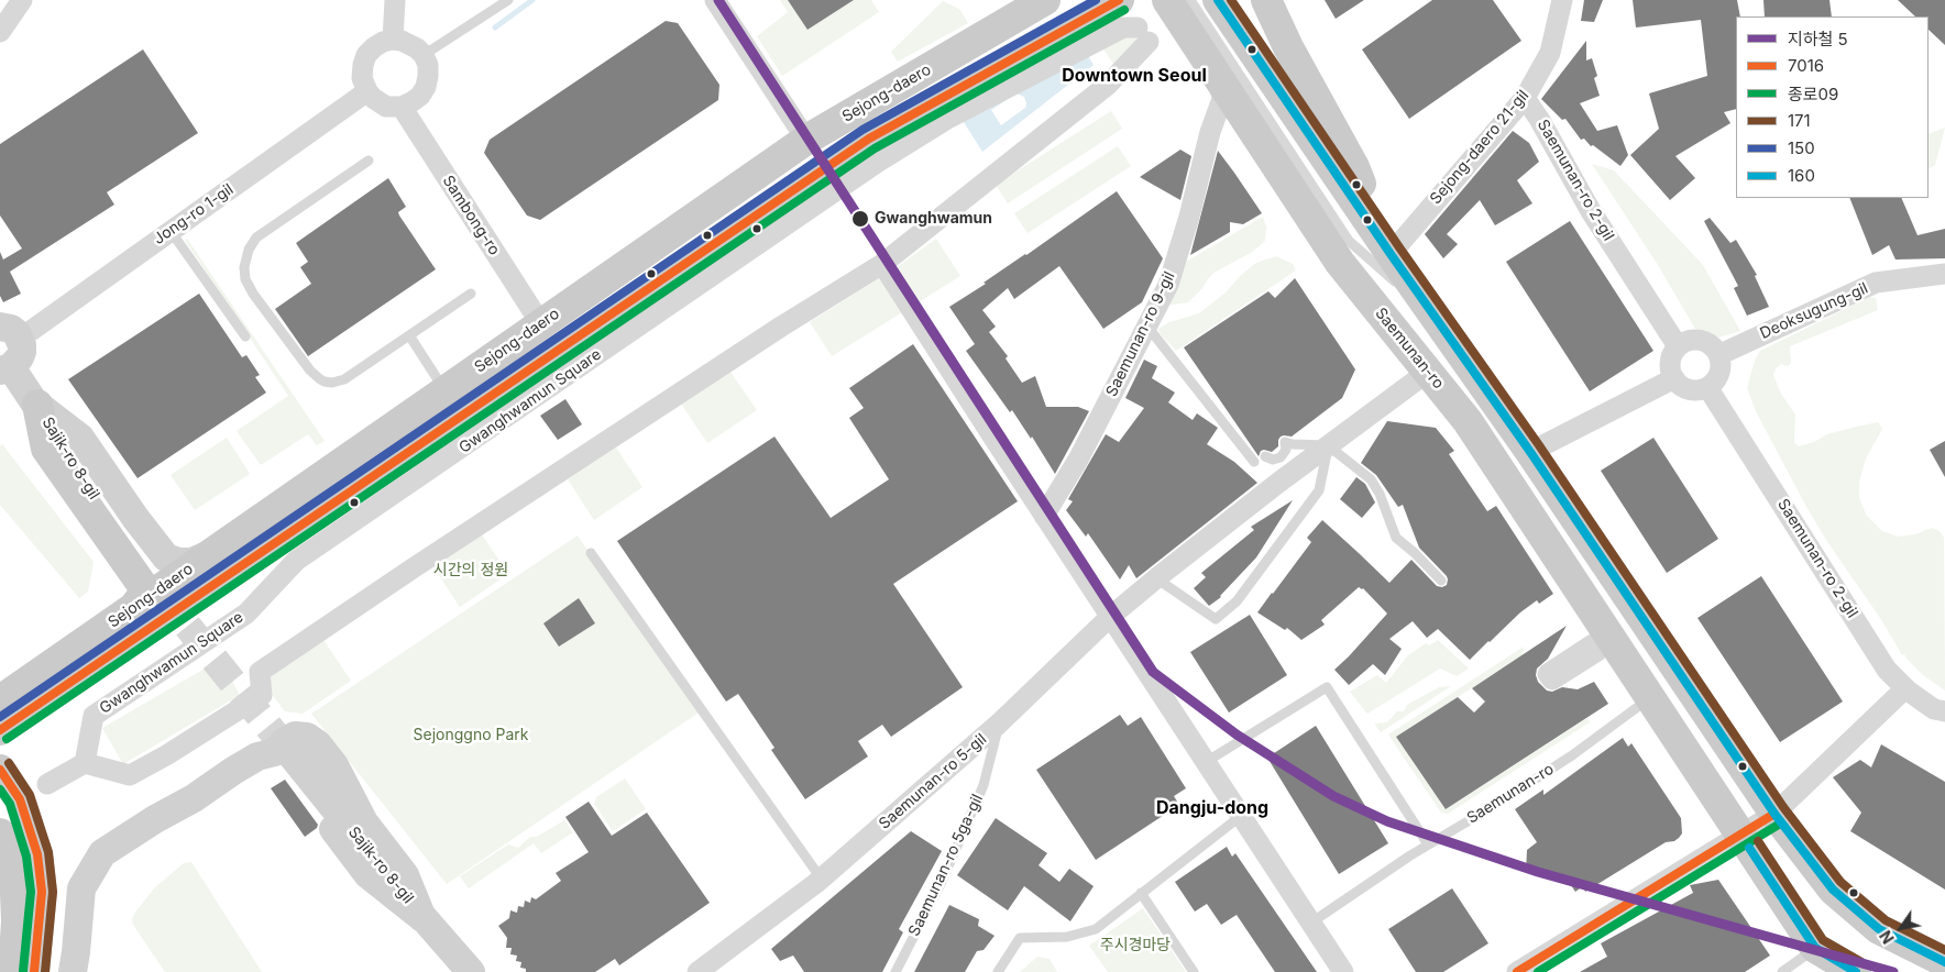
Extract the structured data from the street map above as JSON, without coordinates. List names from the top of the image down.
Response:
{
  "streets": {
    "main road": ["Sejong-daero", "Saemunan-ro"],
    "street": [
      "Sejong-daero 21-gil",
      "Saemunan-ro 2-gil",
      "Jong-ro 1-gil",
      "Sambong-ro",
      "Deoksugung-gil",
      "Saemunan-ro 9-gil",
      "Gwanghwamun Square",
      "Sajik-ro 8-gil",
      "Saemunan-ro 5-gil"
    ],
    "lane": ["Saemunan-ro 5ga-gil"]
  },
  "crossings": [
    ["Sejong-daero", "Sambong-ro"],
    ["Sejong-daero 21-gil", "Saemunan-ro 2-gil"],
    ["Saemunan-ro 2-gil", "Deoksugung-gil"],
    ["Jong-ro 1-gil", "Sambong-ro"],
    ["Jong-ro 1-gil", "Sajik-ro 8-gil"],
    ["Saemunan-ro 9-gil", "Saemunan-ro"],
    ["Saemunan-ro", "Saemunan-ro 5-gil"],
    ["Saemunan-ro 5-gil", "Saemunan-ro 5ga-gil"]
  ],
  "districts": ["Downtown Seoul", "Dangju-dong"],
  "parks": ["시간의 정원", "Sejonggno Park", "주시경마당"],
  "places": ["Gwanghwamun"],
  "lines": [
    "metro line 5",
    "transit line 7016",
    "transit line 171",
    "transit line 150",
    "transit line 160",
    "transit line 종로09"
  ],
  "legend": [
    "지하철 5",
    "7016",
    "종로09",
    "171",
    "150",
    "160"
  ],
  "north": "bottom left"
}
